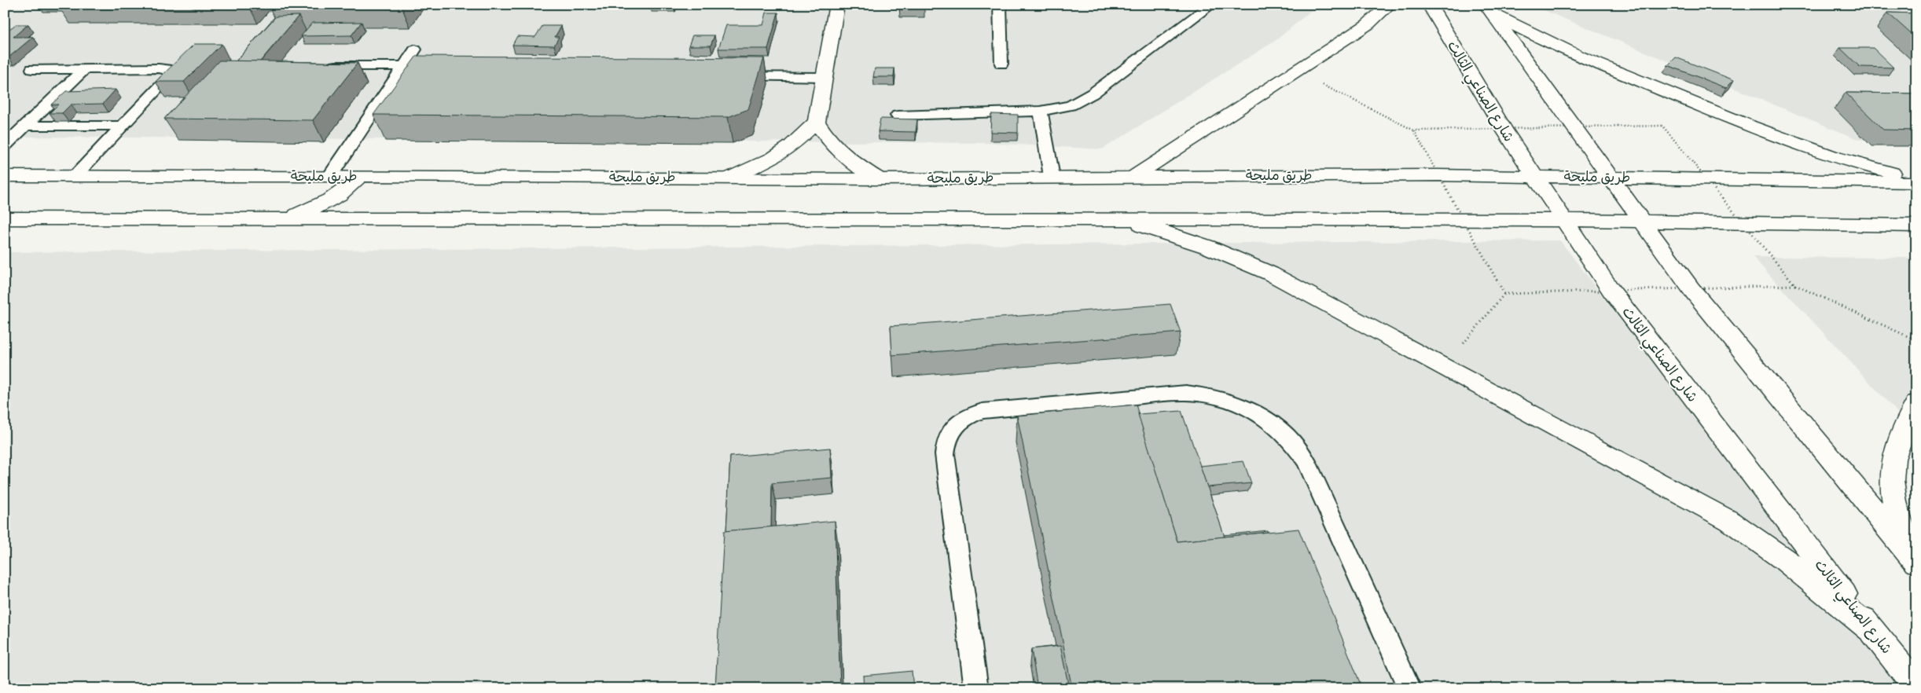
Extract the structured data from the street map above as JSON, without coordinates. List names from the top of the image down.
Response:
{
  "streets": {
    "main road": ["شارع الصناعي الثالث", "طريق مليحة"]
  },
  "crossings": [
    ["شارع الصناعي الثالث", "طريق مليحة"]
  ]
}
